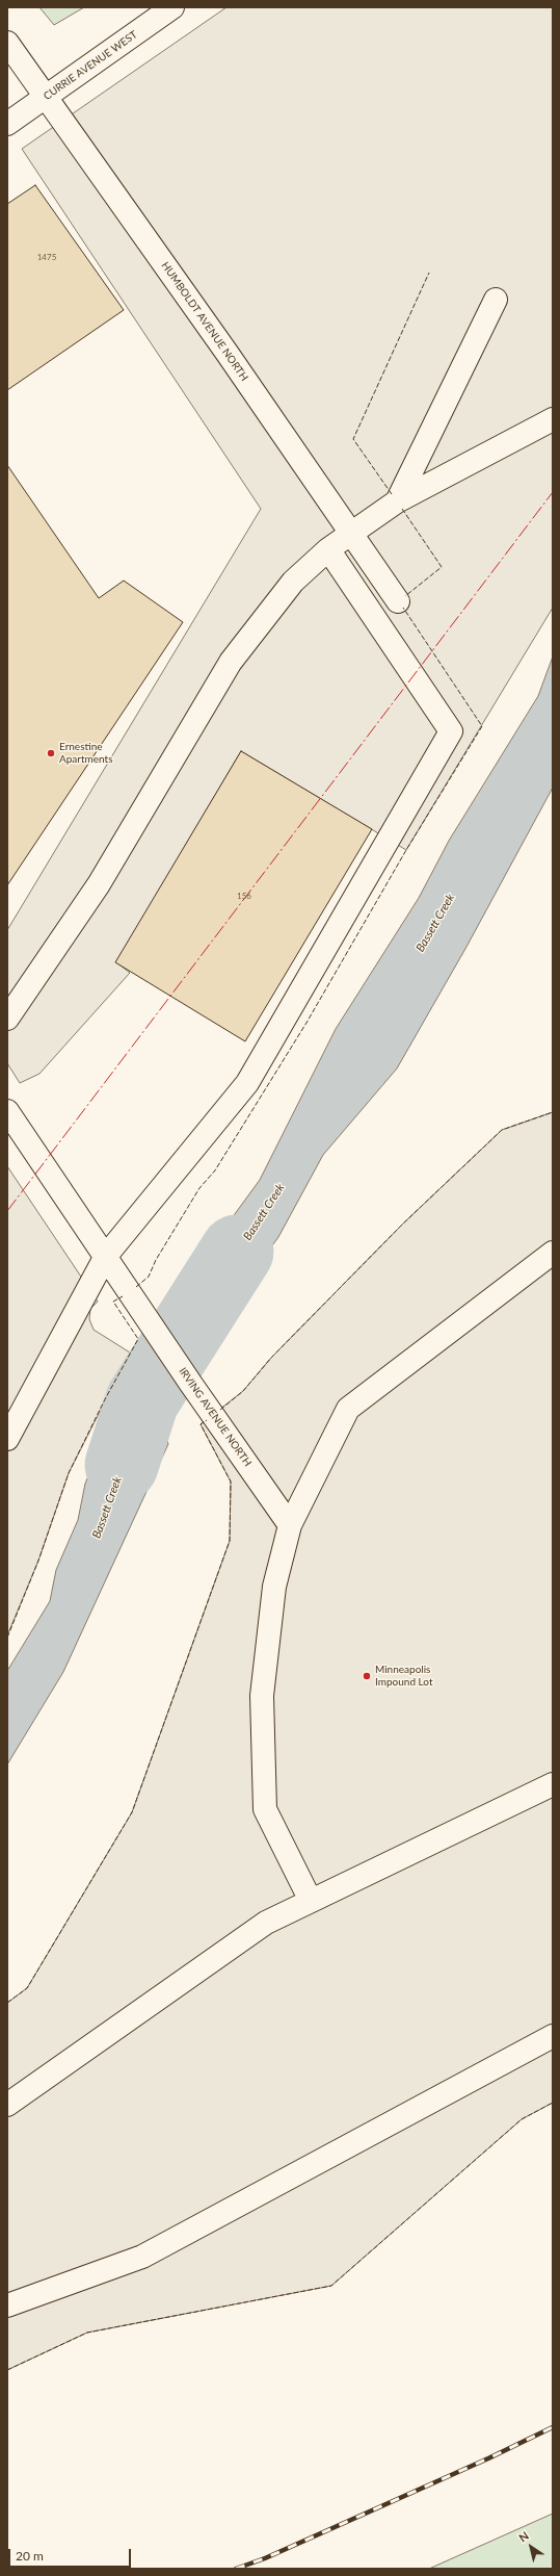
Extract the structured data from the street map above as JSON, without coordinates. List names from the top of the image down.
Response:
{
  "streets": {
    "street": ["CURRIE AVENUE WEST", "HUMBOLDT AVENUE NORTH", "IRVING AVENUE NORTH"]
  },
  "crossings": [
    ["CURRIE AVENUE WEST", "HUMBOLDT AVENUE NORTH"]
  ],
  "water": ["Bassett Creek"],
  "places": ["Ernestine Apartments", "Minneapolis Impound Lot"],
  "house_numbers": ["1475", "156"],
  "scale_bar": "20 m",
  "north": "top left"
}
